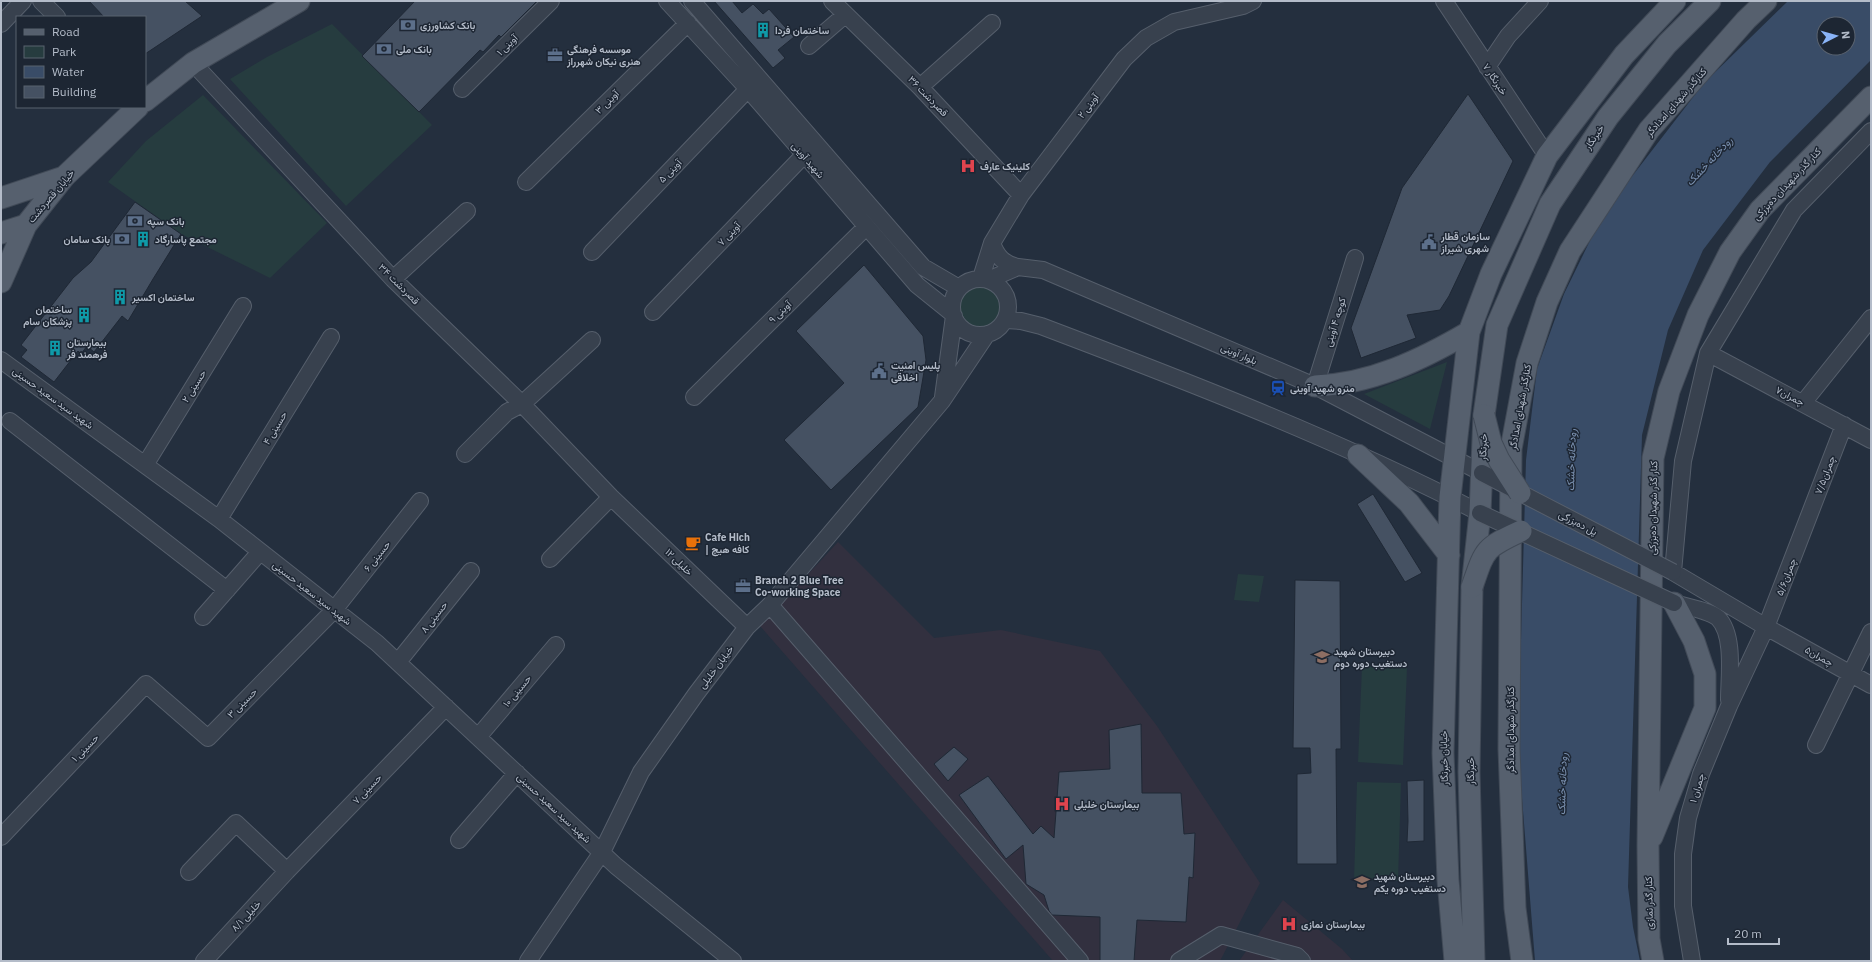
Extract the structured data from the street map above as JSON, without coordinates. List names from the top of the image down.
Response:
{
  "streets": {
    "main road": [
      "کنارگذر شهدای امدادگر",
      "خبرنگار",
      "کنار گذر شهیدان ده‌بزرکی",
      "خیابان قصردشت",
      "خیابان خبرنگار",
      "کنار گذر نمازی"
    ],
    "street": [
      "۱ آوینی",
      "۷ خبرنگار",
      "۳۶ قصردشت",
      "۳ آوینی",
      "۲ آوینی",
      "شهید آوینی",
      "۵ آوینی",
      "۷ آوینی",
      "قصردشت ۳۴",
      "۹ آوینی",
      "کوچه ۴ آوینی",
      "بلوار آوینی",
      "۲ حسینی",
      "چمران۷",
      "شهید سید سعید حسینی",
      "۴ حسینی",
      "چمران۷/۵",
      "پل ده‌بزرگی",
      "۶ حسینی",
      "۱۲ خلیلی",
      "چمران۵/۶",
      "۸ حسینی",
      "چمران۵",
      "خیابان خلیلی",
      "۱۰ حسینی",
      "۳ حسینی",
      "۱ حسینی",
      "چمران ۱",
      "۷ حسینی",
      "۸/۱ خلیلی"
    ]
  },
  "crossings": [
    ["۳۶ قصردشت", "۲ آوینی"],
    ["۳ آوینی", "شهید آوینی"],
    ["۲ آوینی", "شهید آوینی"],
    ["۲ آوینی", "خیابان خلیلی"],
    ["خبرنگار", "بلوار آوینی"],
    ["خبرنگار", "پل ده‌بزرگی"],
    ["شهید آوینی", "۵ آوینی"],
    ["شهید آوینی", "۷ آوینی"],
    ["شهید آوینی", "۹ آوینی"],
    ["شهید آوینی", "خیابان خلیلی"],
    ["کنار گذر شهیدان ده‌بزرکی", "کنار گذر نمازی"],
    ["قصردشت ۳۴", "۱۲ خلیلی"],
    ["کوچه ۴ آوینی", "بلوار آوینی"],
    ["بلوار آوینی", "پل ده‌بزرگی"],
    ["۲ حسینی", "شهید سید سعید حسینی"],
    ["چمران۷", "چمران۷/۵"],
    ["شهید سید سعید حسینی", "۴ حسینی"],
    ["شهید سید سعید حسینی", "۶ حسینی"],
    ["شهید سید سعید حسینی", "۸ حسینی"],
    ["شهید سید سعید حسینی", "خیابان خلیلی"],
    ["شهید سید سعید حسینی", "۱۰ حسینی"],
    ["شهید سید سعید حسینی", "۳ حسینی"],
    ["شهید سید سعید حسینی", "۷ حسینی"],
    ["چمران۷/۵", "چمران۵/۶"],
    ["پل ده‌بزرگی", "چمران۵/۶"],
    ["پل ده‌بزرگی", "چمران۵"],
    ["پل ده‌بزرگی", "چمران ۱"],
    ["۶ حسینی", "۳ حسینی"],
    ["۱۲ خلیلی", "خیابان خلیلی"],
    ["چمران۵/۶", "چمران۵"],
    ["چمران۵/۶", "چمران ۱"],
    ["چمران۵", "چمران ۱"],
    ["۳ حسینی", "۱ حسینی"],
    ["۷ حسینی", "۸/۱ خلیلی"]
  ],
  "water": ["رودخانه خشک"],
  "places": {
    "bank": [
      "بانک کشاورزی",
      "بانک ملی",
      "بانک سپه",
      "بانک سامان"
    ],
    "building": [
      "ساختمان فردا",
      "مجتمع پاسارگاد",
      "ساختمان اکسیر",
      "ساختمان پزشکان سام",
      "بیمارستان فرهمند فر"
    ],
    "office": ["موسسه فرهنگی هنری نیکان شهرراز", "Branch 2 Blue Tree Co-working Space"],
    "hospital": ["کلینیک عارف", "بیمارستان خلیلی", "بیمارستان نمازی"],
    "public building": ["سازمان قطار شهری شیراز", "پلیس امنیت اخلاقی"],
    "station": ["مترو شهید آوینی"],
    "cafe": ["Cafe Hich | کافه هیچ"],
    "school or university": ["دبیرستان شهید دستغیب دوره دوم", "دبیرستان شهید دستغیب دوره یکم"]
  },
  "legend": [
    "Road",
    "Park",
    "Water",
    "Building"
  ],
  "scale_bar": "20 m",
  "north": "right"
}
